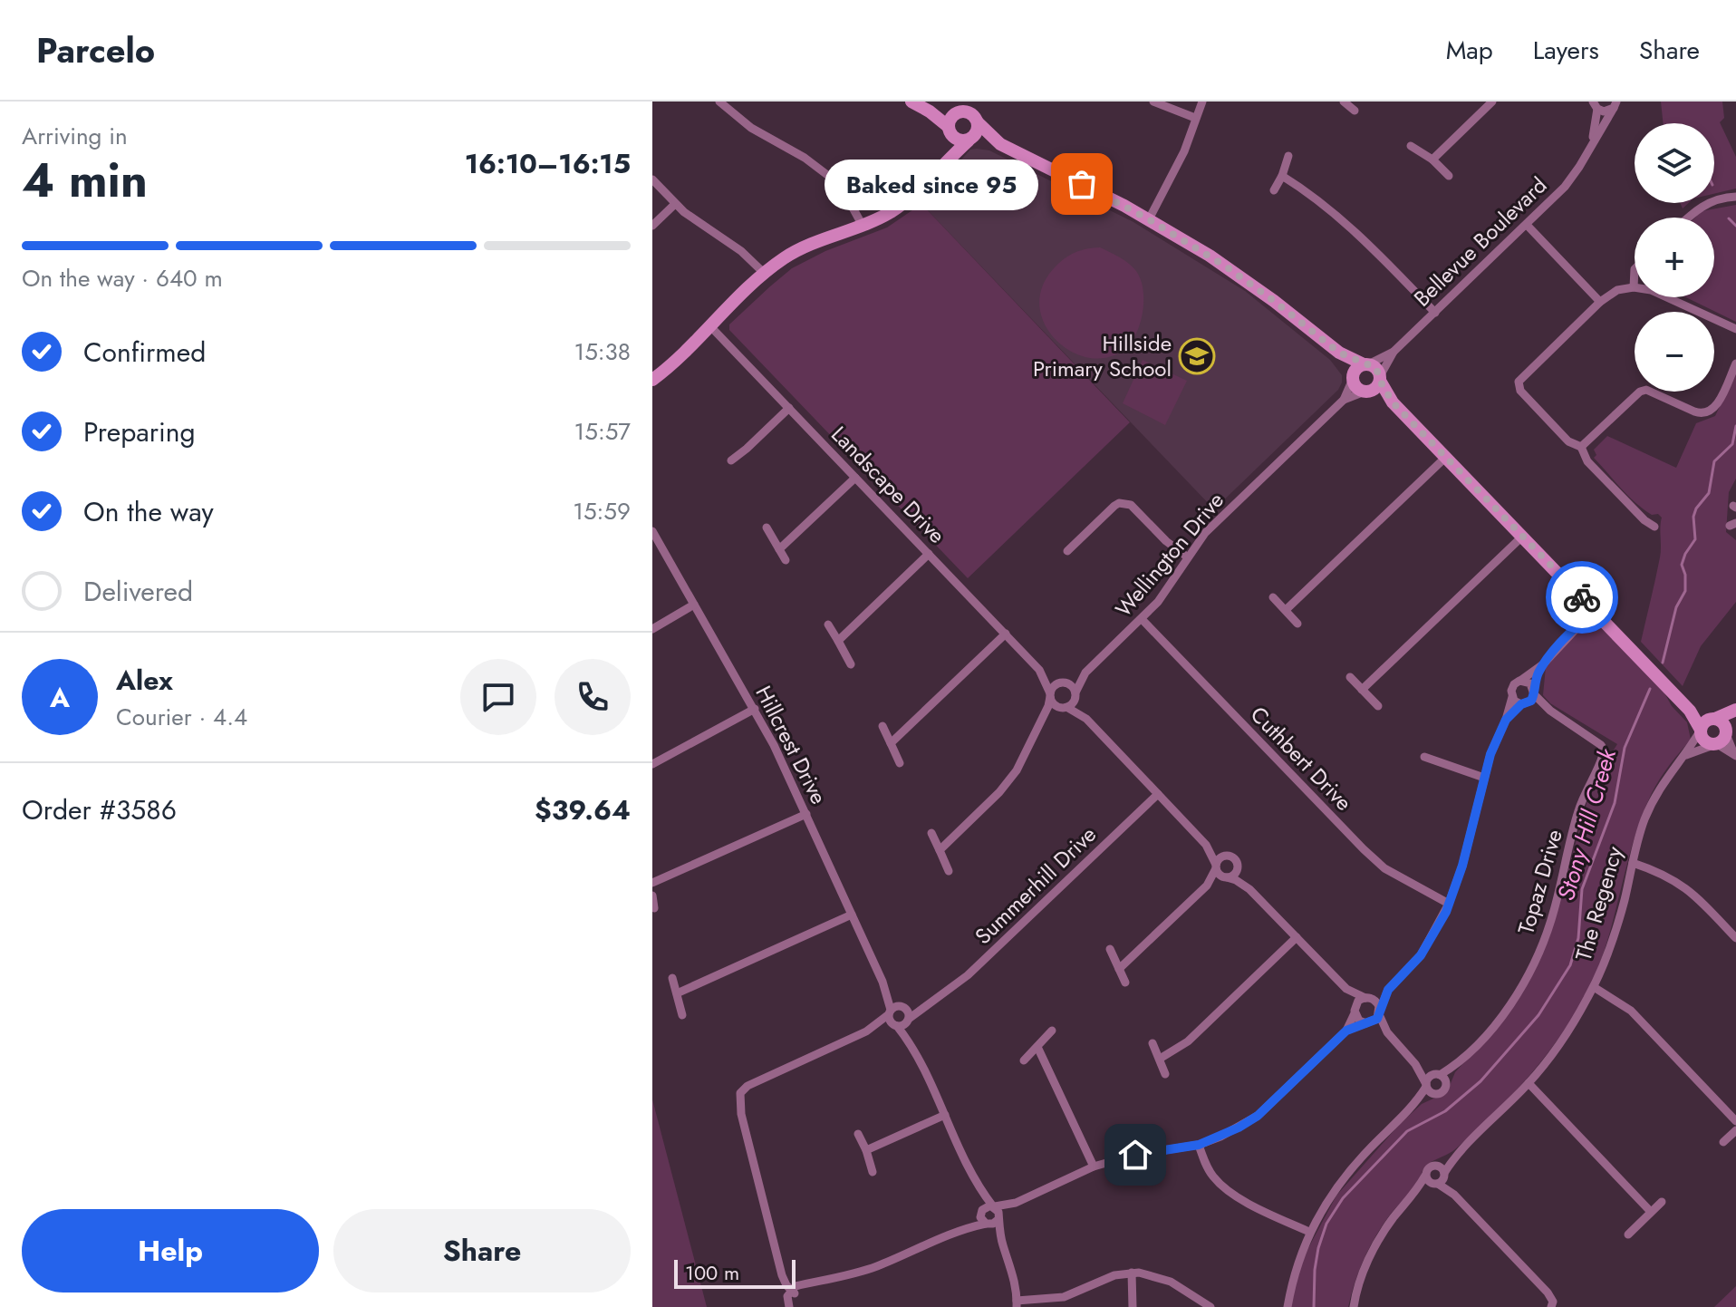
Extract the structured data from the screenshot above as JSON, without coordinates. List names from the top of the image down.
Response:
{
  "streets": {
    "street": [
      "Bellevue Boulevard",
      "Landscape Drive",
      "Wellington Drive",
      "Hillcrest Drive",
      "Cuthbert Drive",
      "Topaz Drive",
      "Summerhill Drive",
      "The Regency"
    ]
  },
  "crossings": [
    ["Bellevue Boulevard", "Wellington Drive"],
    ["Landscape Drive", "Wellington Drive"],
    ["Wellington Drive", "Cuthbert Drive"],
    ["Hillcrest Drive", "Summerhill Drive"]
  ],
  "water": ["Stony Hill Creek"],
  "places": {
    "other": ["Baked since 95"],
    "school or university": ["Hillside Primary School"]
  },
  "scale_bar": "100 m",
  "page": {
    "header": "Parcelo",
    "nav": ["Map", "Layers", "Share"],
    "heading": ["4 min", "Arriving in", "16:10–16:15"],
    "panel": [
      "Alex",
      "Courier · 4.4",
      "Order #3586",
      "$39.64"
    ],
    "map_buttons": ["+", "−"],
    "bubble": "Baked since 95",
    "bar": "On the way · 640 m",
    "list": [
      ["Confirmed", "15:38"],
      ["Preparing", "15:57"],
      ["On the way", "15:59"],
      "Delivered"
    ],
    "round": "A",
    "buttons": ["Help", "Share"],
    "scale": "100 m"
  }
}
